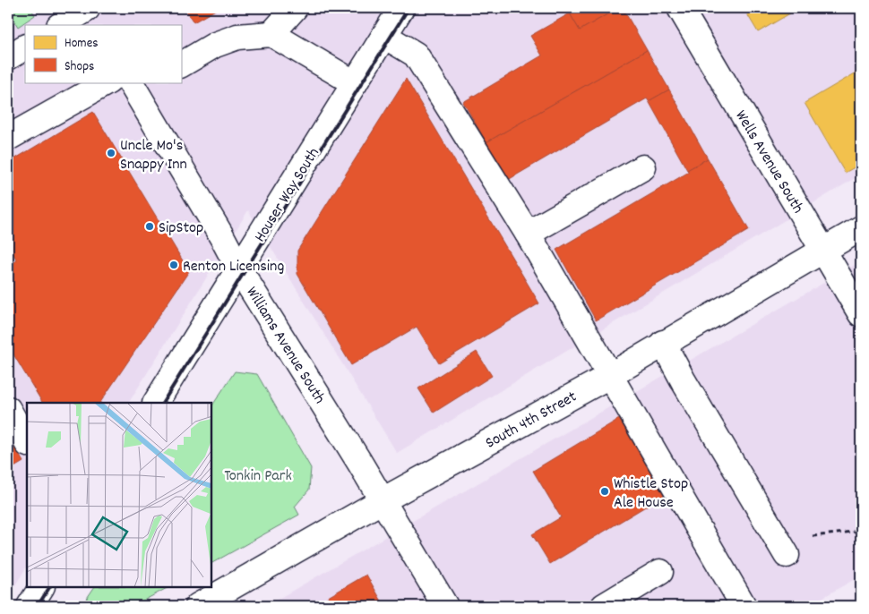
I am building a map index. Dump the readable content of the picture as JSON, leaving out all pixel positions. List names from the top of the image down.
{
  "streets": {
    "street": [
      "Wells Avenue South",
      "Houser Way South",
      "Williams Avenue South",
      "South 4th Street"
    ]
  },
  "crossings": [
    ["Wells Avenue South", "South 4th Street"],
    ["Houser Way South", "Williams Avenue South"],
    ["Williams Avenue South", "South 4th Street"]
  ],
  "parks": ["Tonkin Park"],
  "places": [
    "Uncle Mo's Snappy Inn",
    "SipStop",
    "Renton Licensing",
    "Whistle Stop Ale House"
  ],
  "legend": ["Homes", "Shops"]
}
